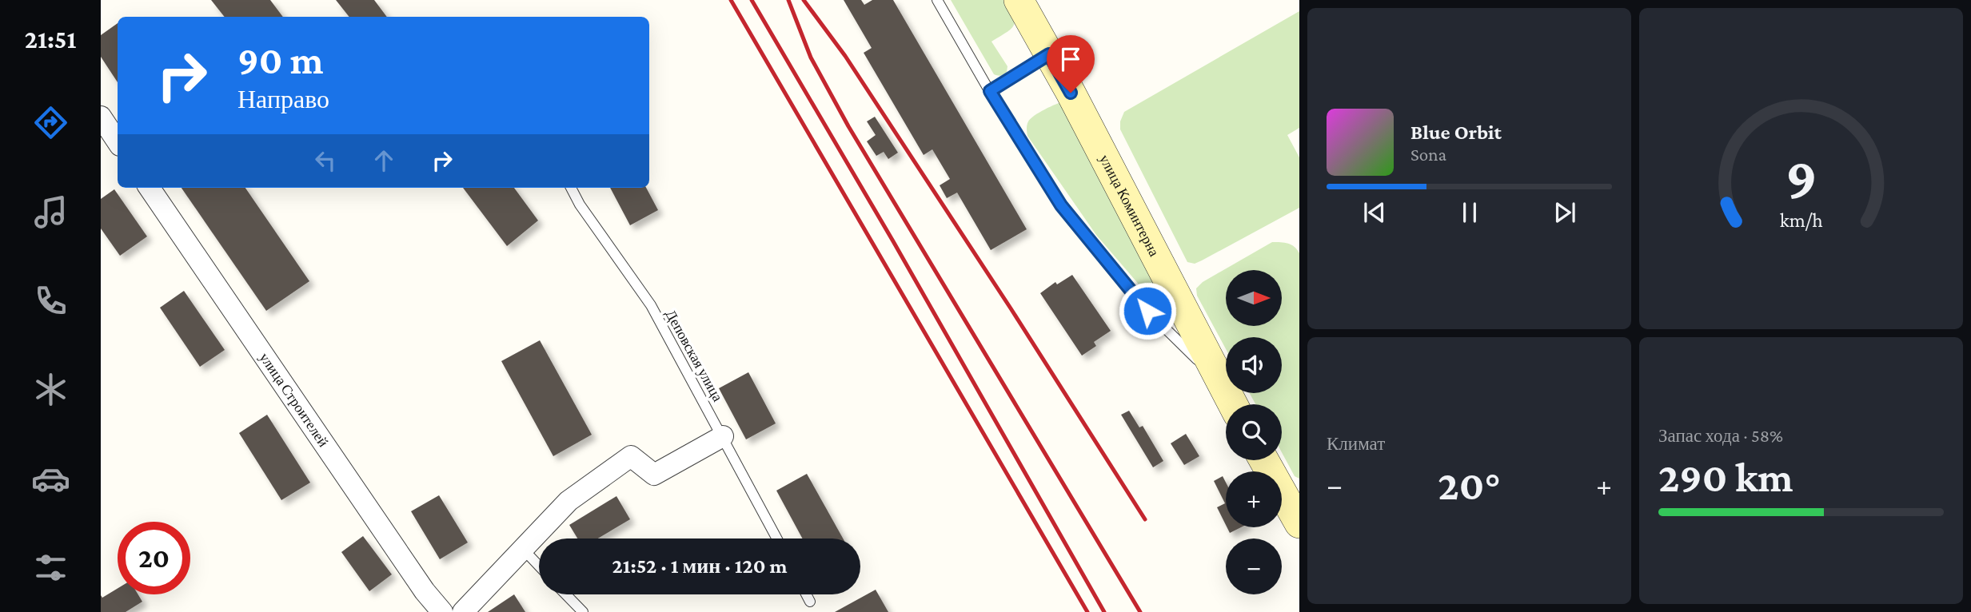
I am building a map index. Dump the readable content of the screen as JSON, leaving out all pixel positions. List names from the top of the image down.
{
  "streets": {
    "street": ["улица Коминтерна", "улица Строителей"],
    "lane": ["Деповская улица"]
  },
  "north": "right",
  "page": {
    "tabs": "21:51",
    "turn": ["90 m", "Направо"],
    "song": ["Blue Orbit", "Sona"],
    "map_buttons": ["+", "−"],
    "tile": [
      "Климат",
      ["Запас хода · 58%", "290 km"]
    ],
    "heat": ["−", "20°", "+"],
    "limit": "20",
    "trip": "21:52 · 1 мин · 120 m",
    "gauge": ["9", "km/h"]
  }
}
